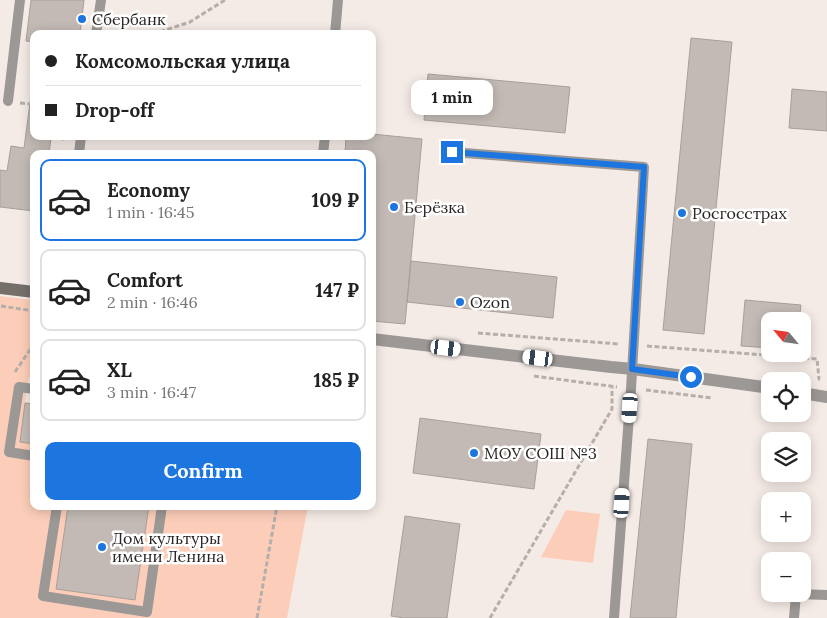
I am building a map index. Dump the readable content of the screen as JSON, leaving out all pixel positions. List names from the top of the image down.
{
  "places": [
    "Сбербанк",
    "Берёзка",
    "Росгосстрах",
    "Ozon",
    "МОУ СОШ №3",
    "Дом культуры имени Ленина"
  ],
  "north": "top left",
  "page": {
    "banner": ["Комсомольская улица", "Drop-off"],
    "bubble": "1 min",
    "list": [
      {
        "name": "Economy",
        "note": "1 min · 16:45",
        "value": "109 ₽"
      },
      {
        "name": "Comfort",
        "note": "2 min · 16:46",
        "value": "147 ₽"
      },
      {
        "name": "XL",
        "note": "3 min · 16:47",
        "value": "185 ₽"
      }
    ],
    "map_buttons": ["+", "−"],
    "buttons": "Confirm"
  }
}
